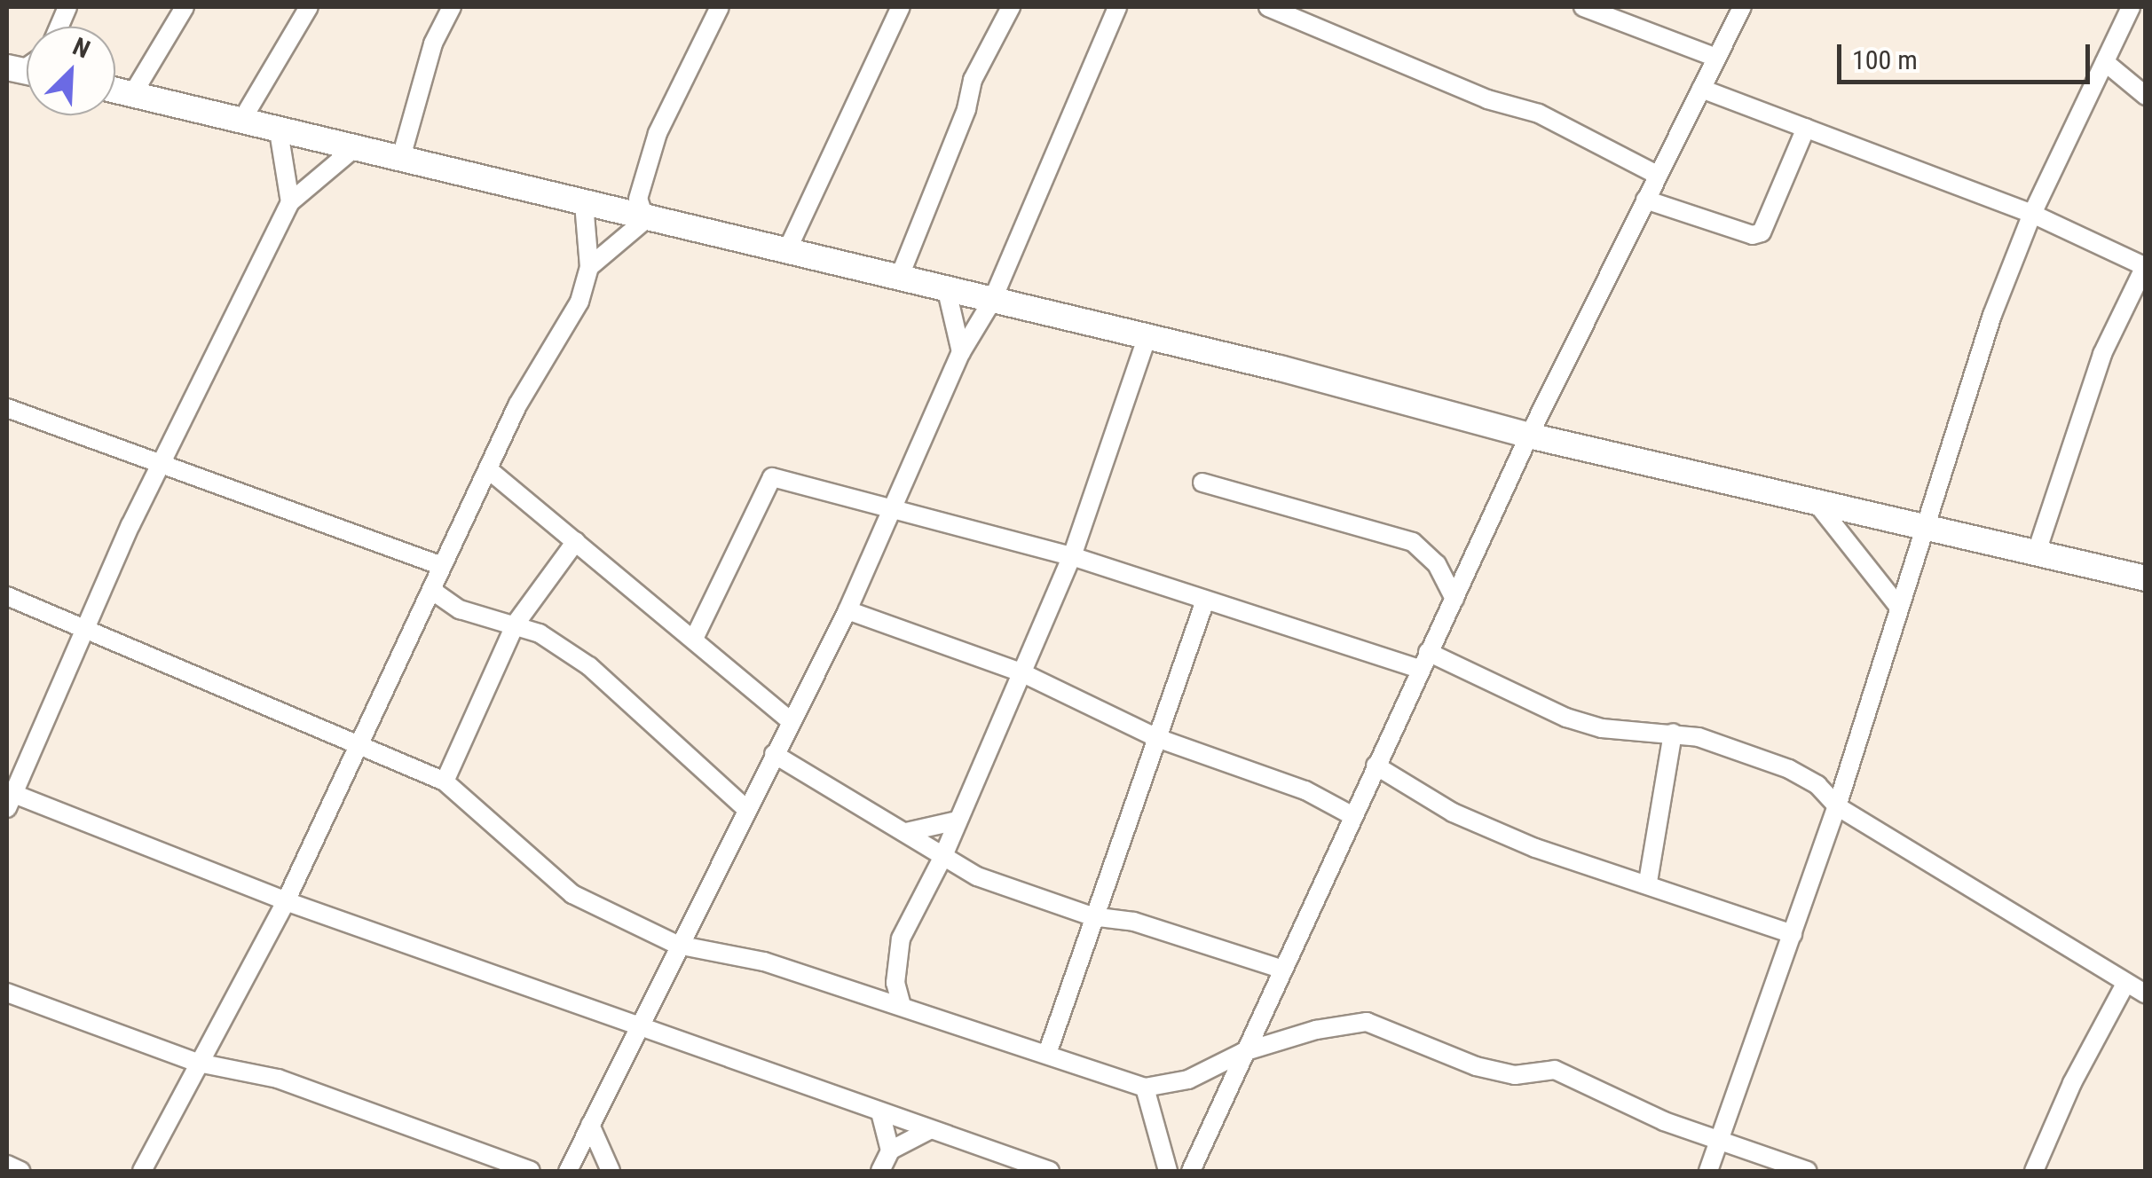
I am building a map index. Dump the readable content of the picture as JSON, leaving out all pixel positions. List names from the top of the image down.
{
  "scale_bar": "100 m",
  "north": "top right"
}
